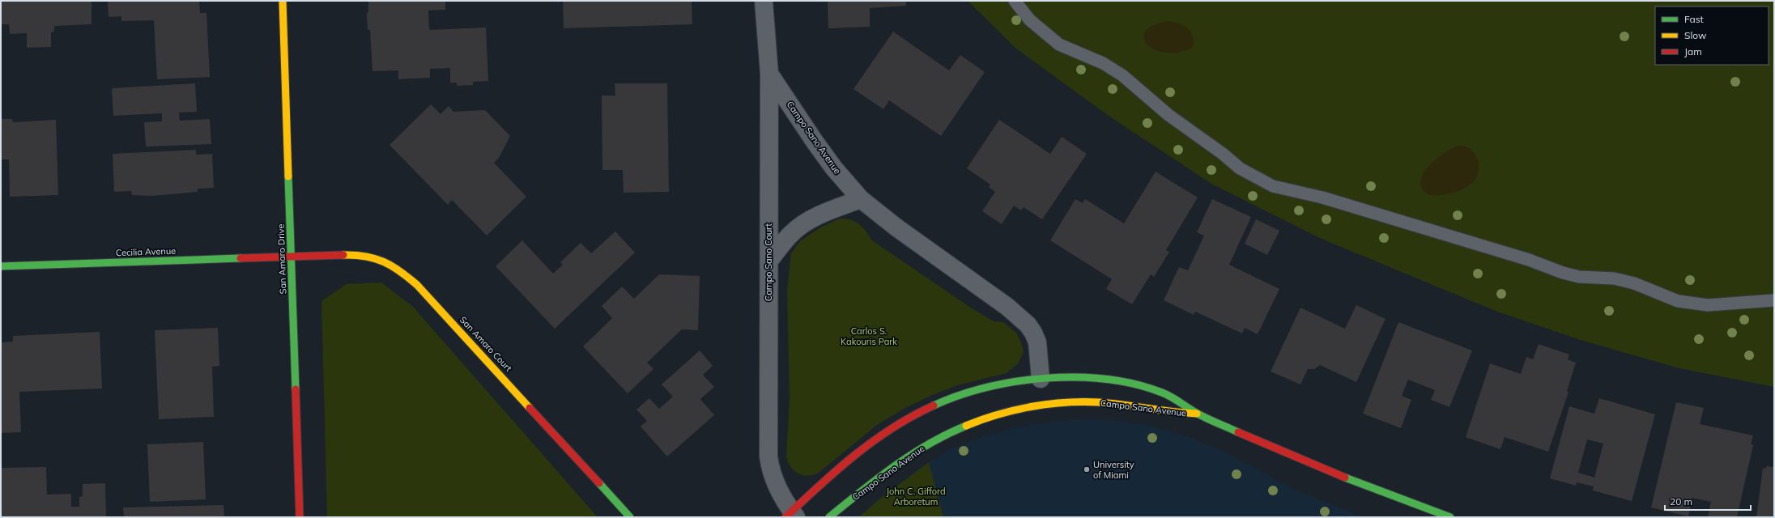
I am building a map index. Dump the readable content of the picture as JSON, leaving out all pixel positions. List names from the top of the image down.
{
  "streets": {
    "street": [
      "Campo Sano Avenue",
      "Cecilia Avenue",
      "San Amaro Drive",
      "Campo Sano Court",
      "San Amaro Court"
    ]
  },
  "crossings": [
    ["Campo Sano Avenue", "Campo Sano Court"],
    ["Cecilia Avenue", "San Amaro Drive"],
    ["Cecilia Avenue", "San Amaro Court"],
    ["San Amaro Drive", "San Amaro Court"]
  ],
  "parks": ["Carlos S. Kakouris Park", "John C. Gifford Arboretum"],
  "places": ["University of Miami"],
  "legend": ["Fast", "Slow", "Jam"],
  "scale_bar": "20 m"
}
